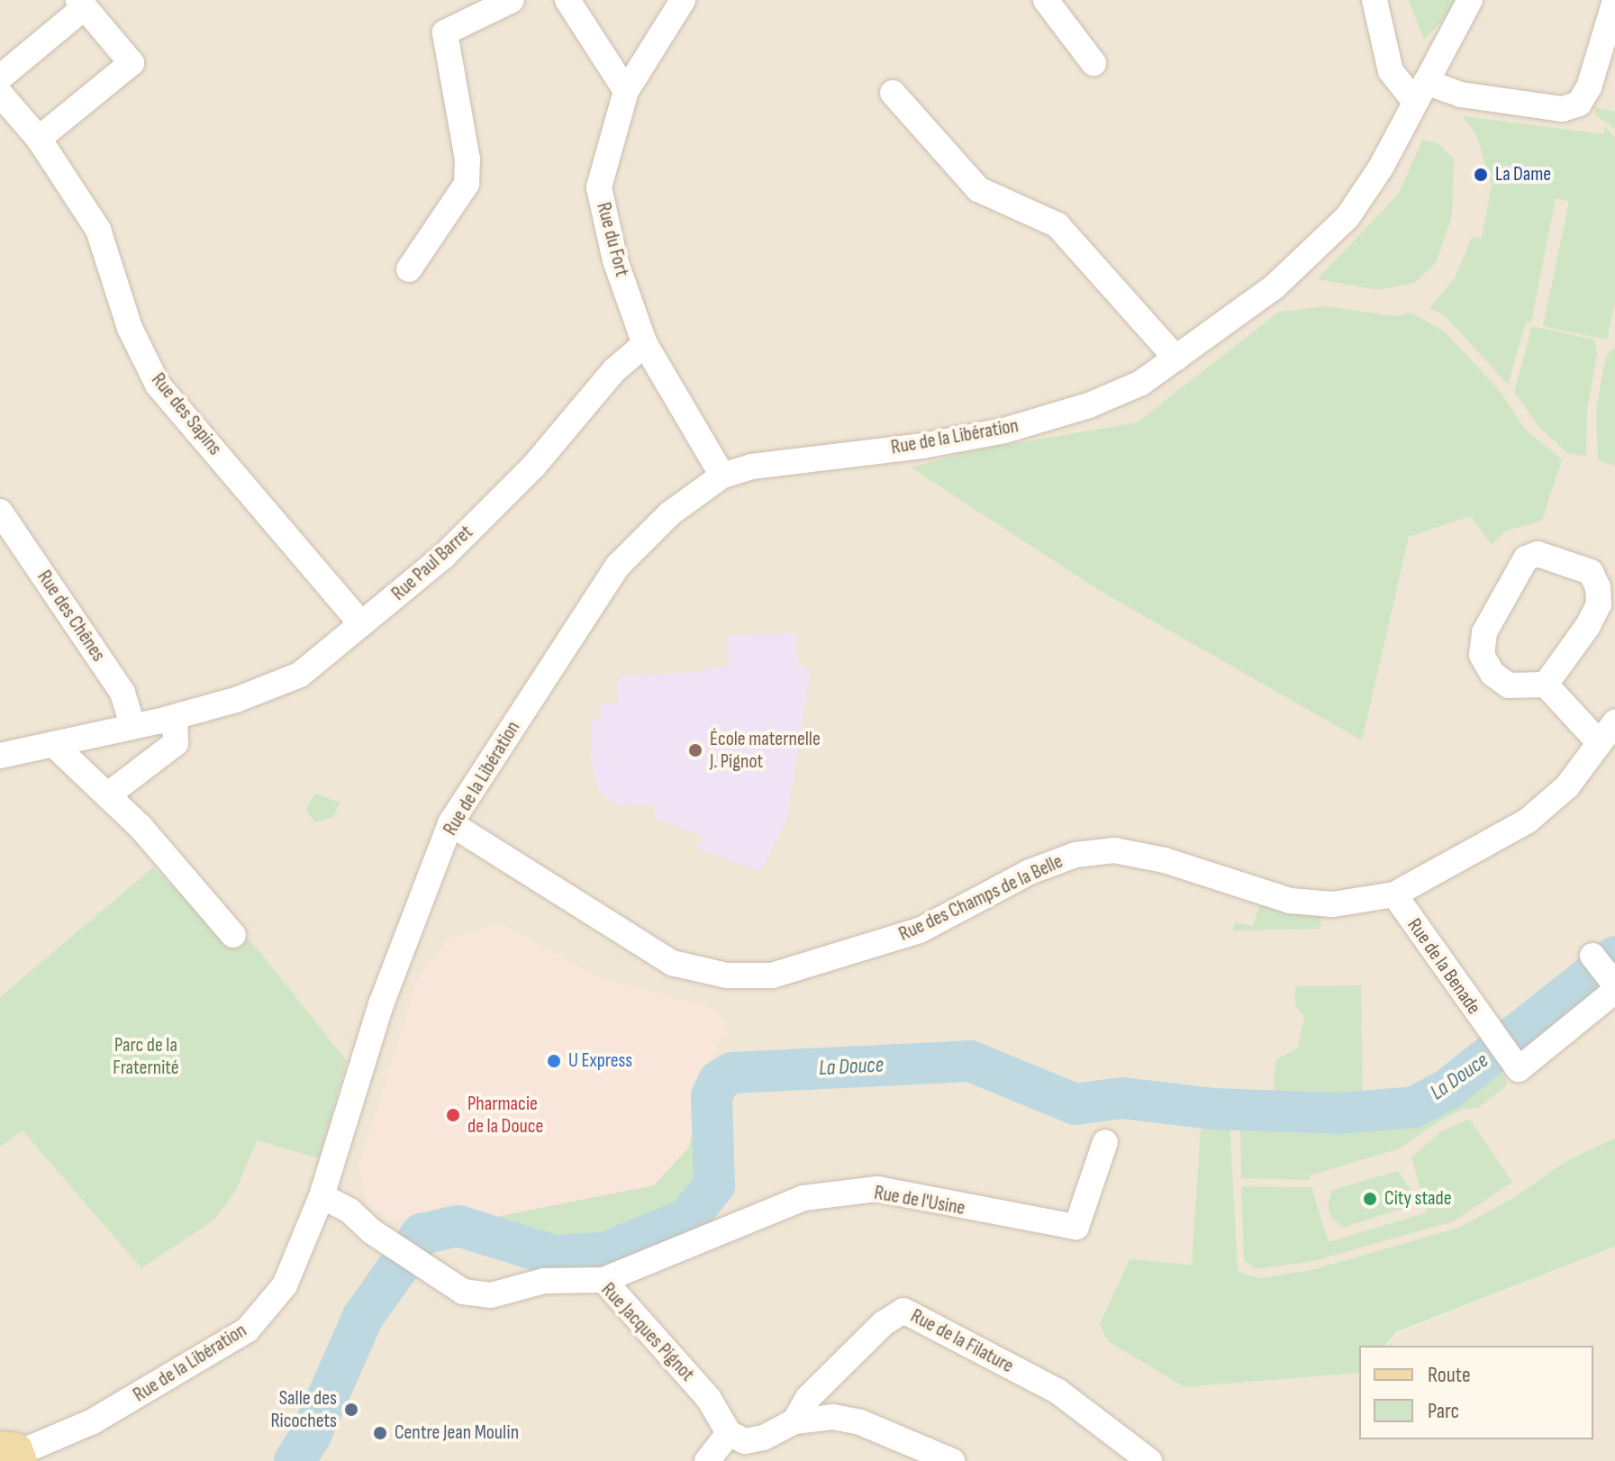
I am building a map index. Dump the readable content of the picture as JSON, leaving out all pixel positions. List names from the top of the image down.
{
  "streets": {
    "street": [
      "Rue du Fort",
      "Rue des Sapins",
      "Rue de la Libération",
      "Rue Paul Barret",
      "Rue des Chênes",
      "Rue des Champs de la Belle",
      "Rue de la Benade",
      "Rue de l'Usine",
      "Rue Jacques Pignot",
      "Rue de la Filature"
    ]
  },
  "crossings": [
    ["Rue du Fort", "Rue de la Libération"],
    ["Rue du Fort", "Rue Paul Barret"],
    ["Rue des Sapins", "Rue Paul Barret"],
    ["Rue de la Libération", "Rue des Champs de la Belle"],
    ["Rue de la Libération", "Rue Jacques Pignot"],
    ["Rue Paul Barret", "Rue des Chênes"],
    ["Rue des Champs de la Belle", "Rue de la Benade"],
    ["Rue de l'Usine", "Rue Jacques Pignot"]
  ],
  "water": ["La Douce"],
  "parks": ["Parc de la Fraternité"],
  "places": [
    "La Dame",
    "École maternelle J. Pignot",
    "U Express",
    "Pharmacie de la Douce",
    "City stade",
    "Salle des Ricochets",
    "Centre Jean Moulin"
  ],
  "legend": ["Route", "Parc"]
}
